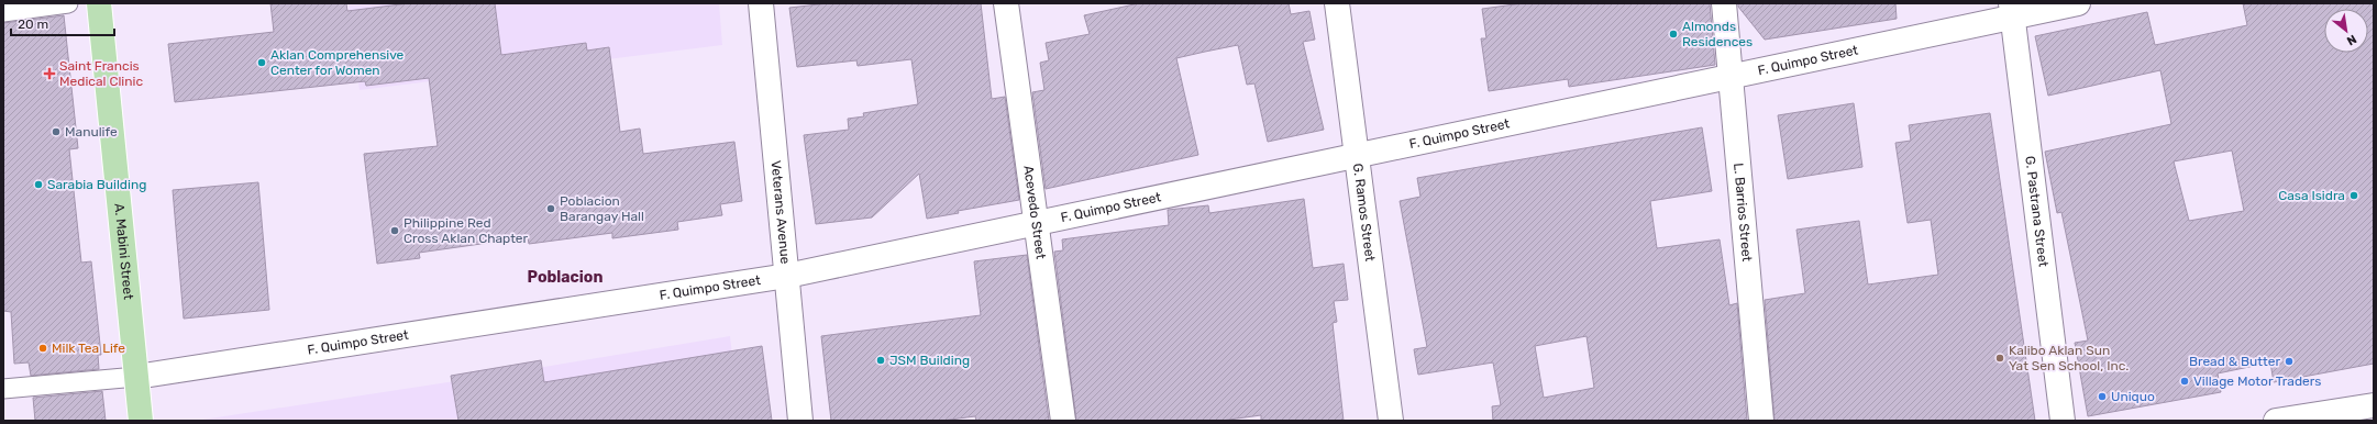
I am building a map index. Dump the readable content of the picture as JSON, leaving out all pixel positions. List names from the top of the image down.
{
  "streets": {
    "main road": ["A. Mabini Street"],
    "street": [
      "F. Quimpo Street",
      "Veterans Avenue",
      "Acevedo Street",
      "G. Ramos Street",
      "L. Barrios Street",
      "G. Pastrana Street"
    ]
  },
  "crossings": [
    ["F. Quimpo Street", "Veterans Avenue"],
    ["F. Quimpo Street", "Acevedo Street"],
    ["F. Quimpo Street", "G. Ramos Street"],
    ["F. Quimpo Street", "L. Barrios Street"],
    ["F. Quimpo Street", "G. Pastrana Street"],
    ["F. Quimpo Street", "A. Mabini Street"]
  ],
  "districts": ["Poblacion"],
  "places": {
    "other": [
      "Almonds Residences",
      "Aklan Comprehensive Center for Women",
      "Manulife",
      "Sarabia Building",
      "Casa Isidra",
      "Poblacion Barangay Hall",
      "Philippine Red Cross Aklan Chapter",
      "Milk Tea Life",
      "Kalibo Aklan Sun Yat Sen School, Inc.",
      "JSM Building",
      "Bread & Butter",
      "Village Motor Traders",
      "Uniquo"
    ],
    "health": ["Saint Francis Medical Clinic"]
  },
  "scale_bar": "20 m",
  "north": "bottom right"
}
